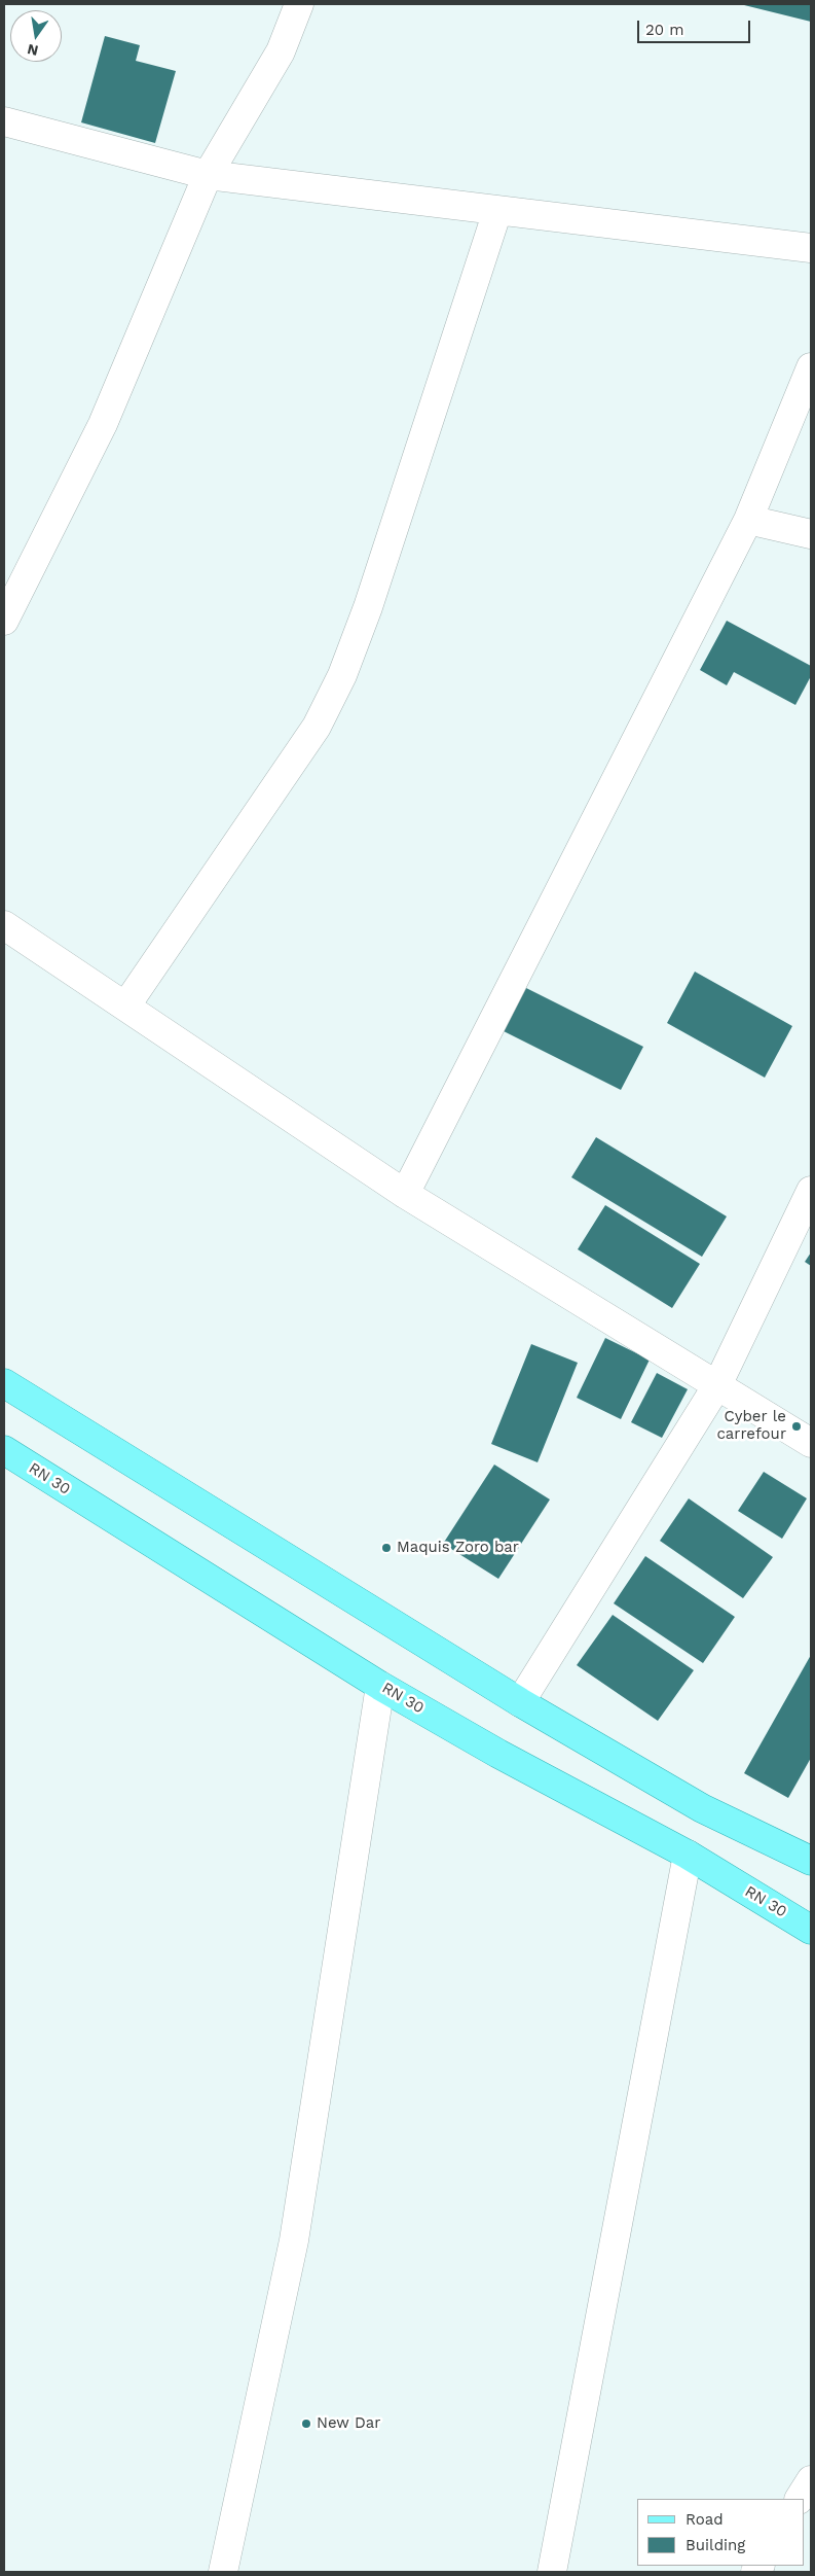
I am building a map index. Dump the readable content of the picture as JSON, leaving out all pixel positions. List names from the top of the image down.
{
  "streets": {
    "main road": ["RN 30"]
  },
  "places": ["Cyber le carrefour", "Maquis Zoro bar", "New Dar"],
  "legend": ["Road", "Building"],
  "scale_bar": "20 m",
  "north": "bottom"
}
